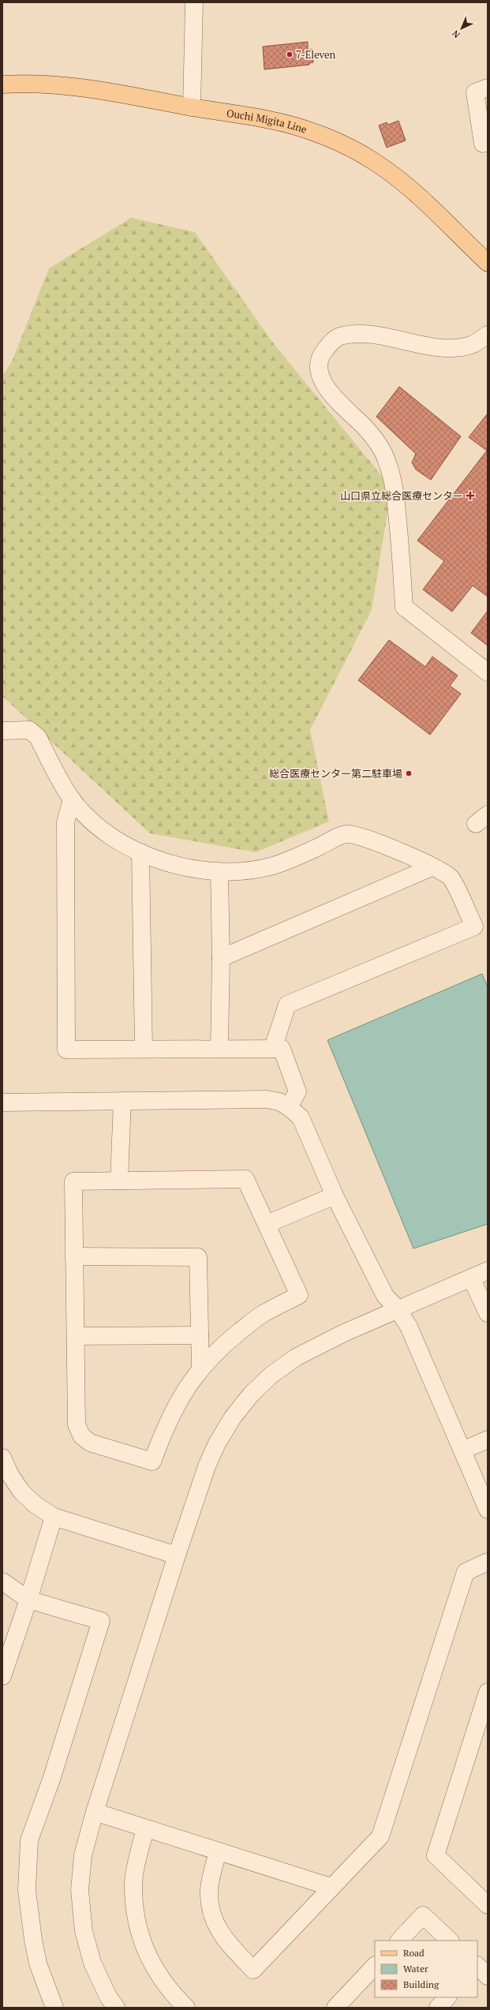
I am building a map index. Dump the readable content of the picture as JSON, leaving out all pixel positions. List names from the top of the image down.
{
  "streets": {
    "main road": ["Ouchi Migita Line"]
  },
  "places": {
    "other": ["7-Eleven", "総合医療センター第二駐車場"],
    "health": ["山口県立総合医療センター"]
  },
  "legend": ["Road", "Water", "Building"],
  "north": "bottom left"
}
